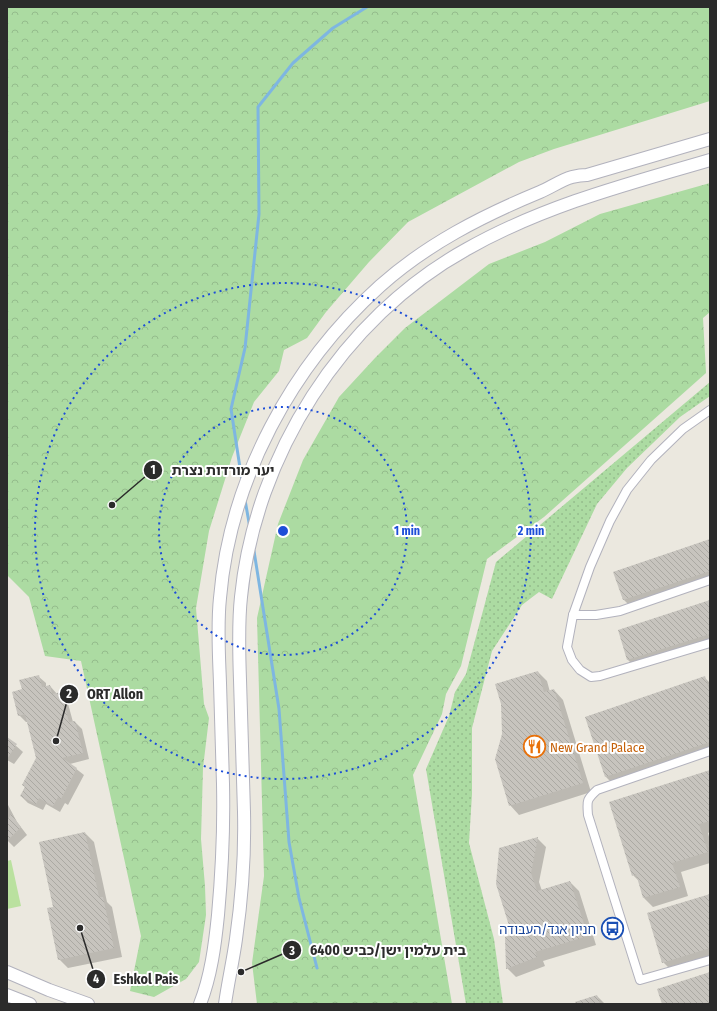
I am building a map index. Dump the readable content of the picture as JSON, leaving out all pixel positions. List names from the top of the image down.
{
  "places": {
    "other": [
      "יער מורדות נצרת",
      "ORT Allon",
      "Eshkol Pais",
      "בית עלמין ישן/כביש 6400"
    ],
    "restaurant": ["New Grand Palace"],
    "bus stop": ["חניון אגד/העבודה"]
  },
  "rings": ["1 min", "2 min"]
}
